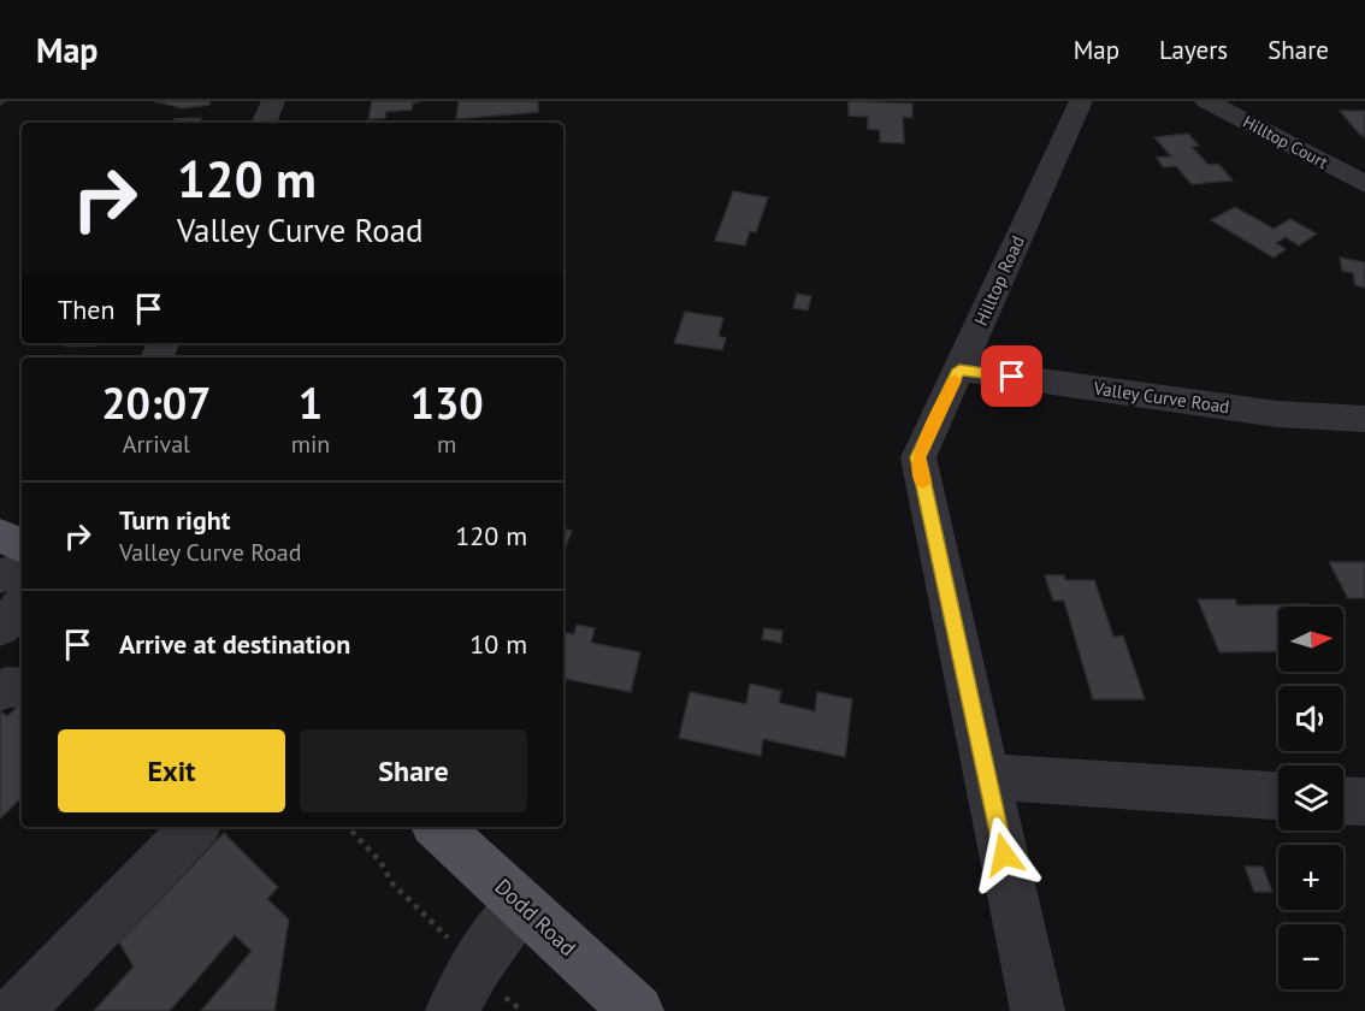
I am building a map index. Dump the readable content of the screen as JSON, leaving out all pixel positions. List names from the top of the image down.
{
  "streets": {
    "main road": ["Dodd Road"],
    "street": ["Hilltop Court", "Hilltop Road", "Valley Curve Road"]
  },
  "crossings": [
    ["Hilltop Road", "Valley Curve Road"]
  ],
  "north": "right",
  "page": {
    "header": "Map",
    "nav": ["Map", "Layers", "Share"],
    "turn": ["120 m", "Valley Curve Road"],
    "then": "Then",
    "eta": [
      "20:07",
      "Arrival",
      "1",
      "min",
      "130",
      "m"
    ],
    "list": [
      {
        "name": "Turn right",
        "note": "Valley Curve Road",
        "value": "120 m"
      },
      {
        "name": "Arrive at destination",
        "value": "10 m"
      }
    ],
    "map_buttons": ["+", "−"],
    "buttons": ["Exit", "Share"]
  }
}
